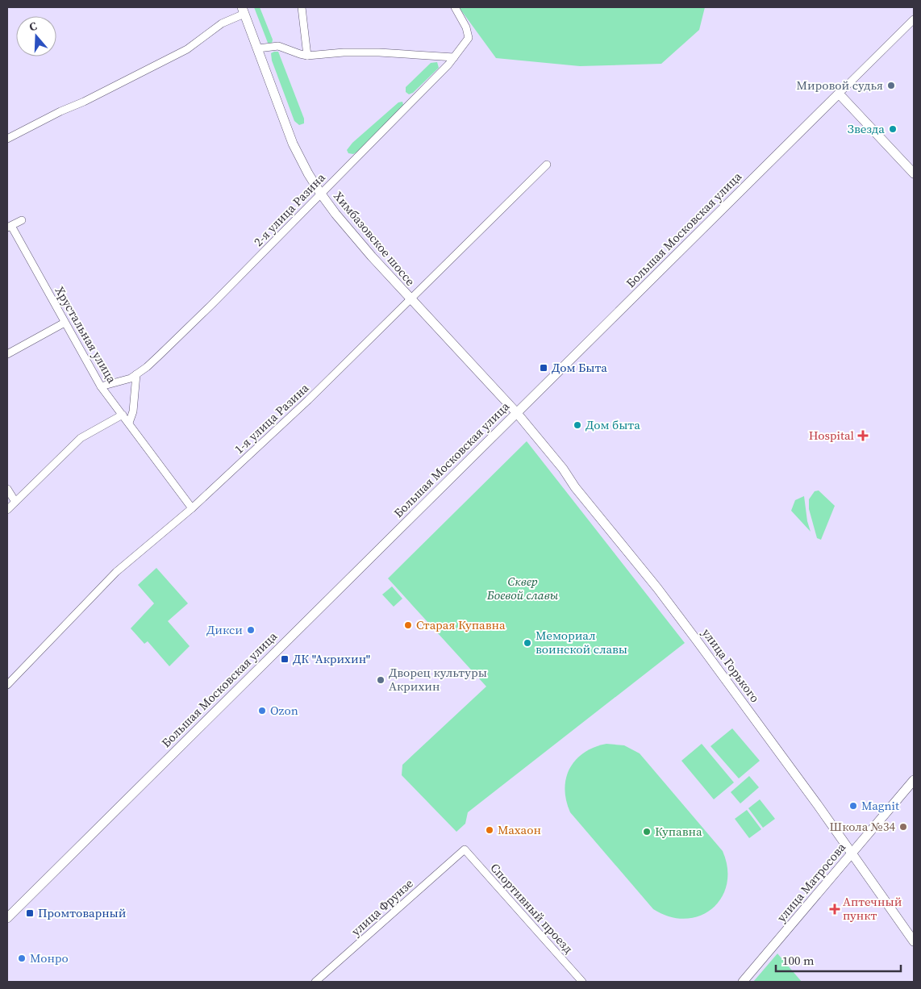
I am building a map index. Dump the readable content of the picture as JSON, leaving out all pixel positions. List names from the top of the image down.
{
  "streets": {
    "street": [
      "2-я улица Разина",
      "Большая Московская улица",
      "Химбазовское шоссе",
      "Хрустальная улица",
      "1-я улица Разина",
      "улица Горького",
      "улица Матросова",
      "улица Фрунзе",
      "Спортивный проезд"
    ]
  },
  "crossings": [
    ["2-я улица Разина", "Химбазовское шоссе"],
    ["2-я улица Разина", "Хрустальная улица"],
    ["Большая Московская улица", "Химбазовское шоссе"],
    ["Большая Московская улица", "улица Горького"],
    ["Химбазовское шоссе", "1-я улица Разина"],
    ["Химбазовское шоссе", "улица Горького"],
    ["Хрустальная улица", "1-я улица Разина"],
    ["улица Горького", "улица Матросова"],
    ["улица Фрунзе", "Спортивный проезд"]
  ],
  "parks": ["Сквер Боевой славы"],
  "places": {
    "other": [
      "Мировой судья",
      "Звезда",
      "Дом быта",
      "Старая Купавна",
      "Дикси",
      "Мемориал воинской славы",
      "Дворец культуры Акрихин",
      "Ozon",
      "Magnit",
      "Школа №34",
      "Махаон",
      "Купавна",
      "Монро"
    ],
    "transit": ["Дом Быта", "ДК \"Акрихин\"", "Промтоварный"],
    "health": ["Hospital", "Аптечный пункт"]
  },
  "scale_bar": "100 m",
  "north": "top"
}
